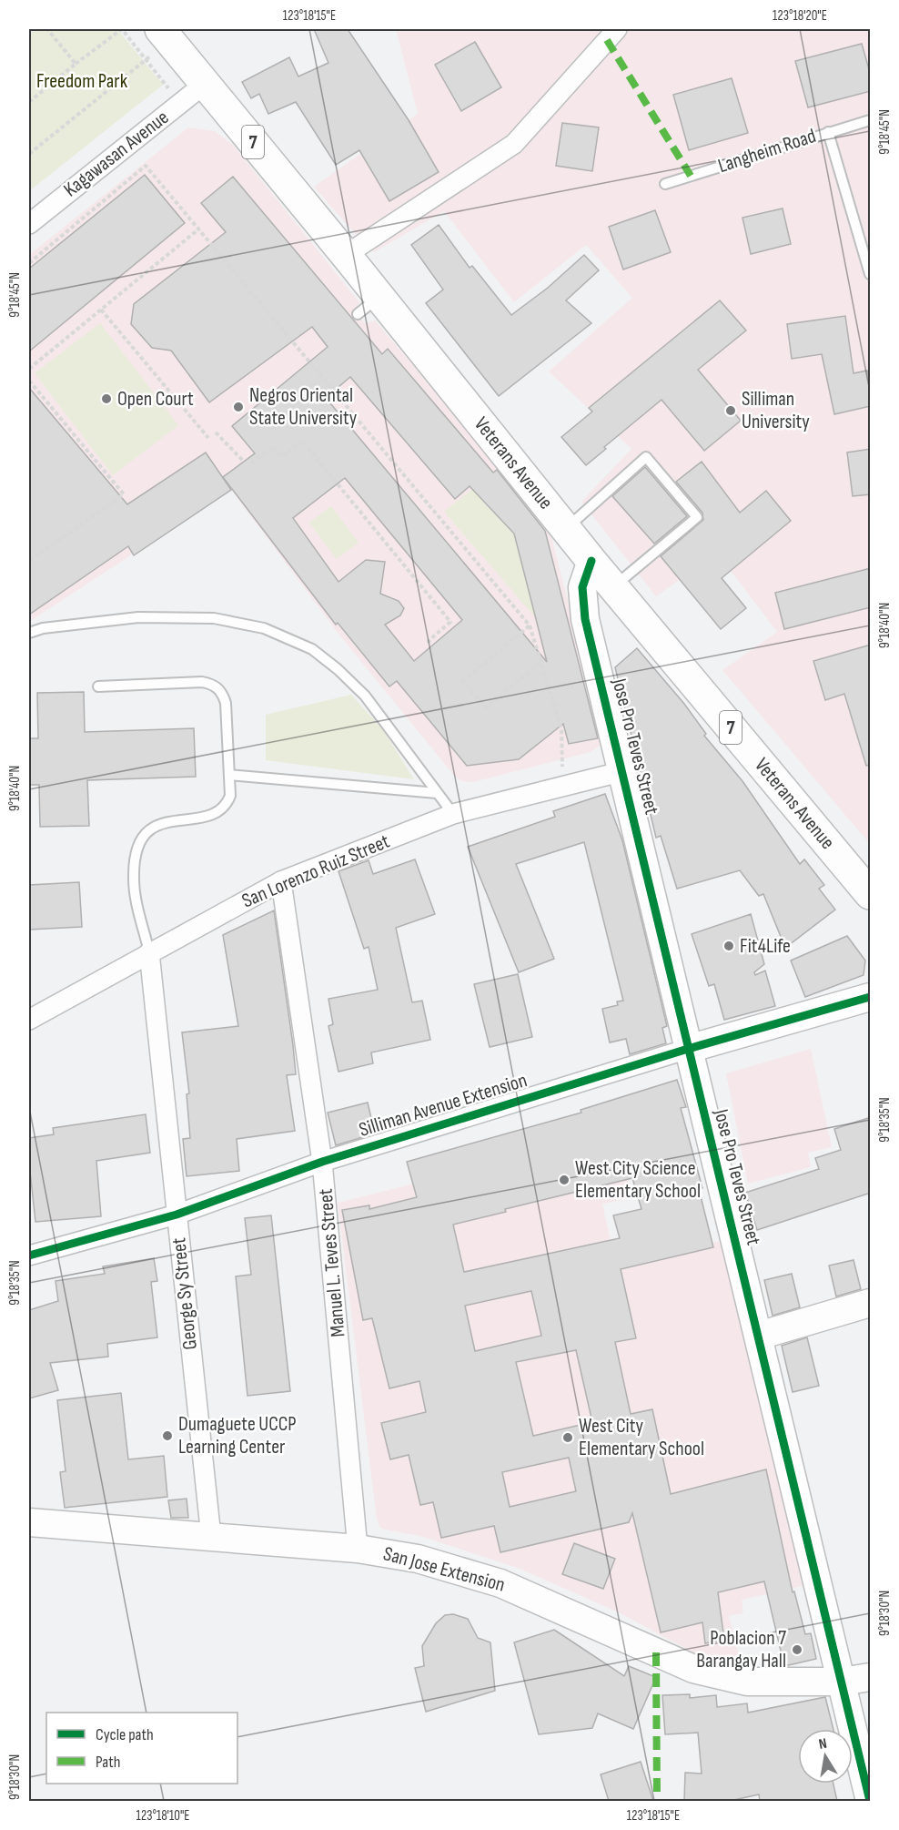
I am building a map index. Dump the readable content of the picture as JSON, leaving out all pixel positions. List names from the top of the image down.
{
  "streets": {
    "main road": ["7", "Veterans Avenue"],
    "street": [
      "Kagawasan Avenue",
      "Jose Pro Teves Street",
      "San Lorenzo Ruiz Street",
      "Silliman Avenue Extension",
      "Manuel L. Teves Street",
      "George Sy Street",
      "San Jose Extension"
    ],
    "lane": ["Langheim Road"]
  },
  "crossings": [
    ["Kagawasan Avenue", "Veterans Avenue"],
    ["Veterans Avenue", "Jose Pro Teves Street"],
    ["Jose Pro Teves Street", "San Lorenzo Ruiz Street"],
    ["Jose Pro Teves Street", "Silliman Avenue Extension"],
    ["Jose Pro Teves Street", "San Jose Extension"],
    ["San Lorenzo Ruiz Street", "Manuel L. Teves Street"],
    ["San Lorenzo Ruiz Street", "George Sy Street"],
    ["Silliman Avenue Extension", "Manuel L. Teves Street"],
    ["Silliman Avenue Extension", "George Sy Street"],
    ["Manuel L. Teves Street", "San Jose Extension"],
    ["George Sy Street", "San Jose Extension"]
  ],
  "parks": ["Freedom Park"],
  "places": [
    "Open Court",
    "Negros Oriental State University",
    "Silliman University",
    "Fit4Life",
    "West City Science Elementary School",
    "Dumaguete UCCP Learning Center",
    "West City Elementary School",
    "Poblacion 7 Barangay Hall"
  ],
  "legend": ["Cycle path", "Path"],
  "north": "top",
  "coordinates": [
    "123°18'15\"E",
    "123°18'20\"E",
    "9°18'45\"N",
    "9°18'40\"N",
    "9°18'35\"N",
    "9°18'30\"N",
    "123°18'10\"E"
  ]
}
